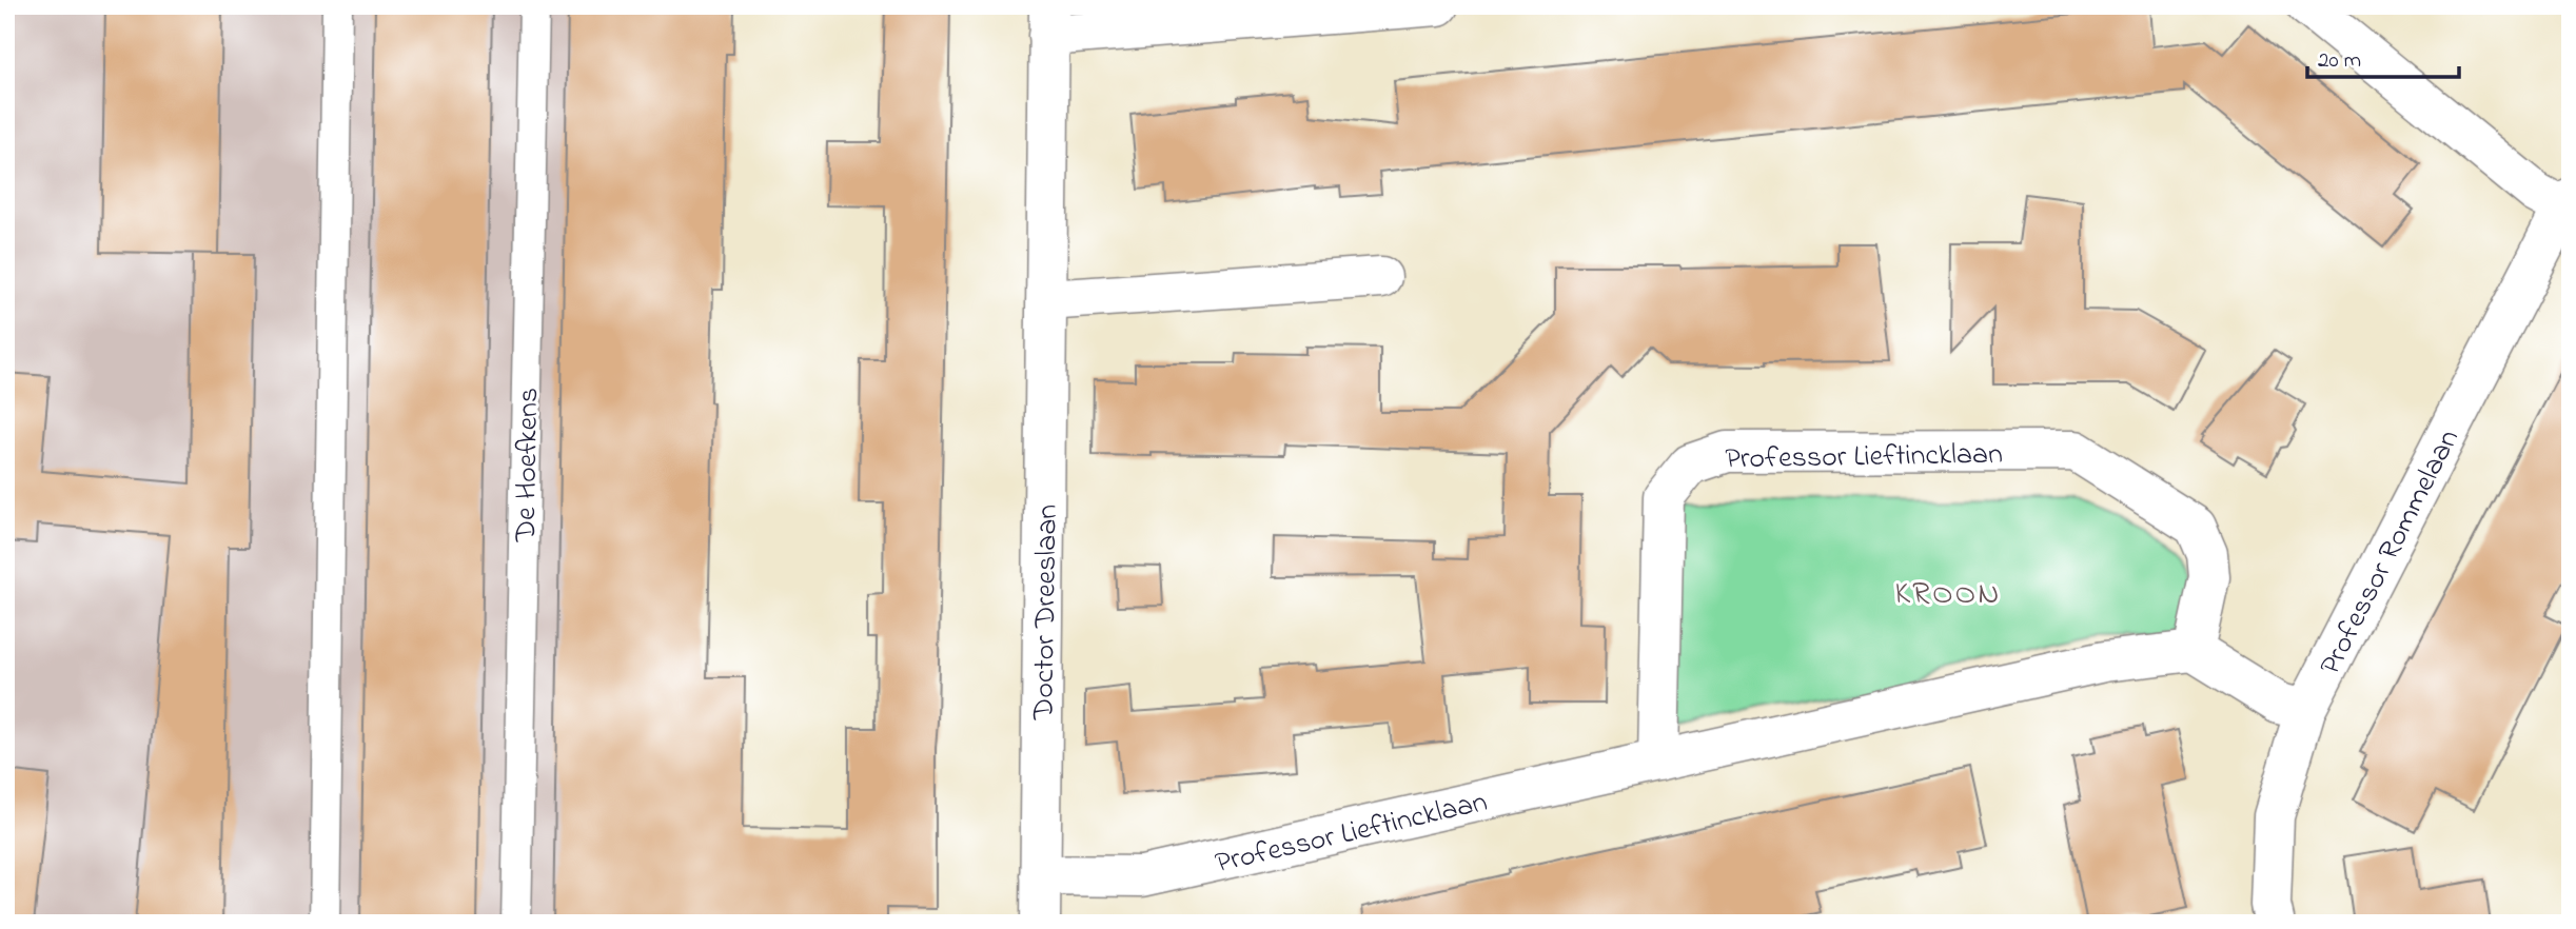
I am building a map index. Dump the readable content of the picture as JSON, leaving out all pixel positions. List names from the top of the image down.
{
  "streets": {
    "street": ["Professor Lieftincklaan", "Professor Rommelaan", "Doctor Dreeslaan"],
    "lane": ["De Hoefkens"]
  },
  "crossings": [
    ["Professor Lieftincklaan", "Doctor Dreeslaan"]
  ],
  "districts": ["KROON"],
  "scale_bar": "20 m"
}
